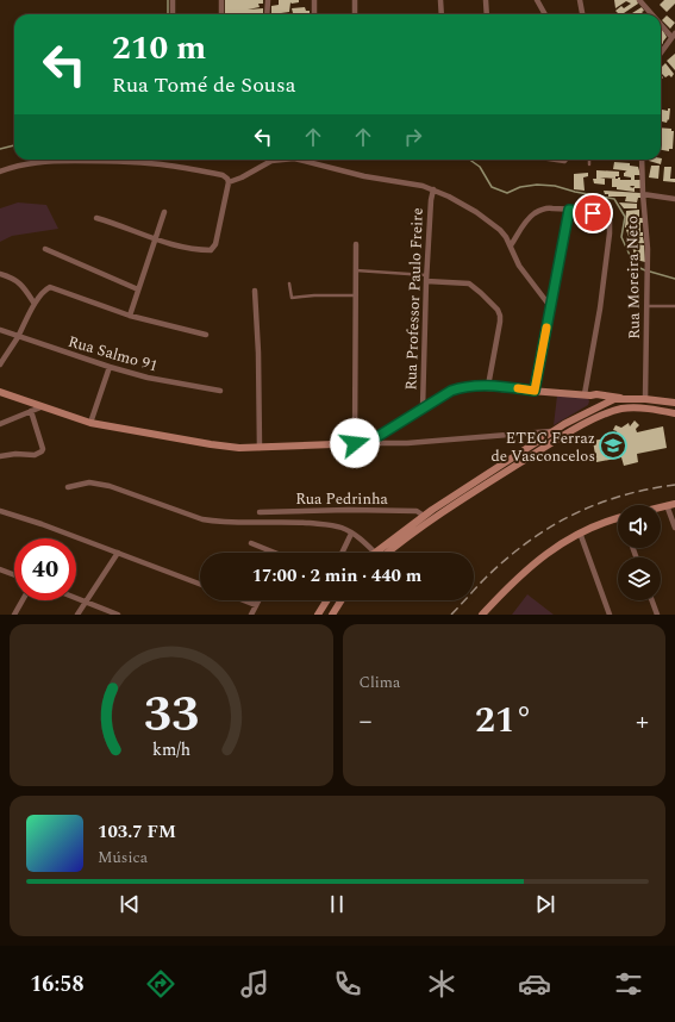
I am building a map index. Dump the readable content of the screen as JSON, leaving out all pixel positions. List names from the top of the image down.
{
  "streets": {
    "street": [
      "Rua Moreira Neto",
      "Rua Professor Paulo Freire",
      "Rua Salmo 91",
      "Rua Pedrinha"
    ]
  },
  "places": {
    "school or university": ["ETEC Ferraz de Vasconcelos"]
  },
  "page": {
    "turn": ["210 m", "Rua Tomé de Sousa"],
    "limit": "40",
    "trip": "17:00 · 2 min · 440 m",
    "tile": "Clima",
    "heat": ["−", "21°", "+"],
    "song": ["103.7 FM", "Música"],
    "tabs": "16:58",
    "gauge": ["33", "km/h"]
  }
}
